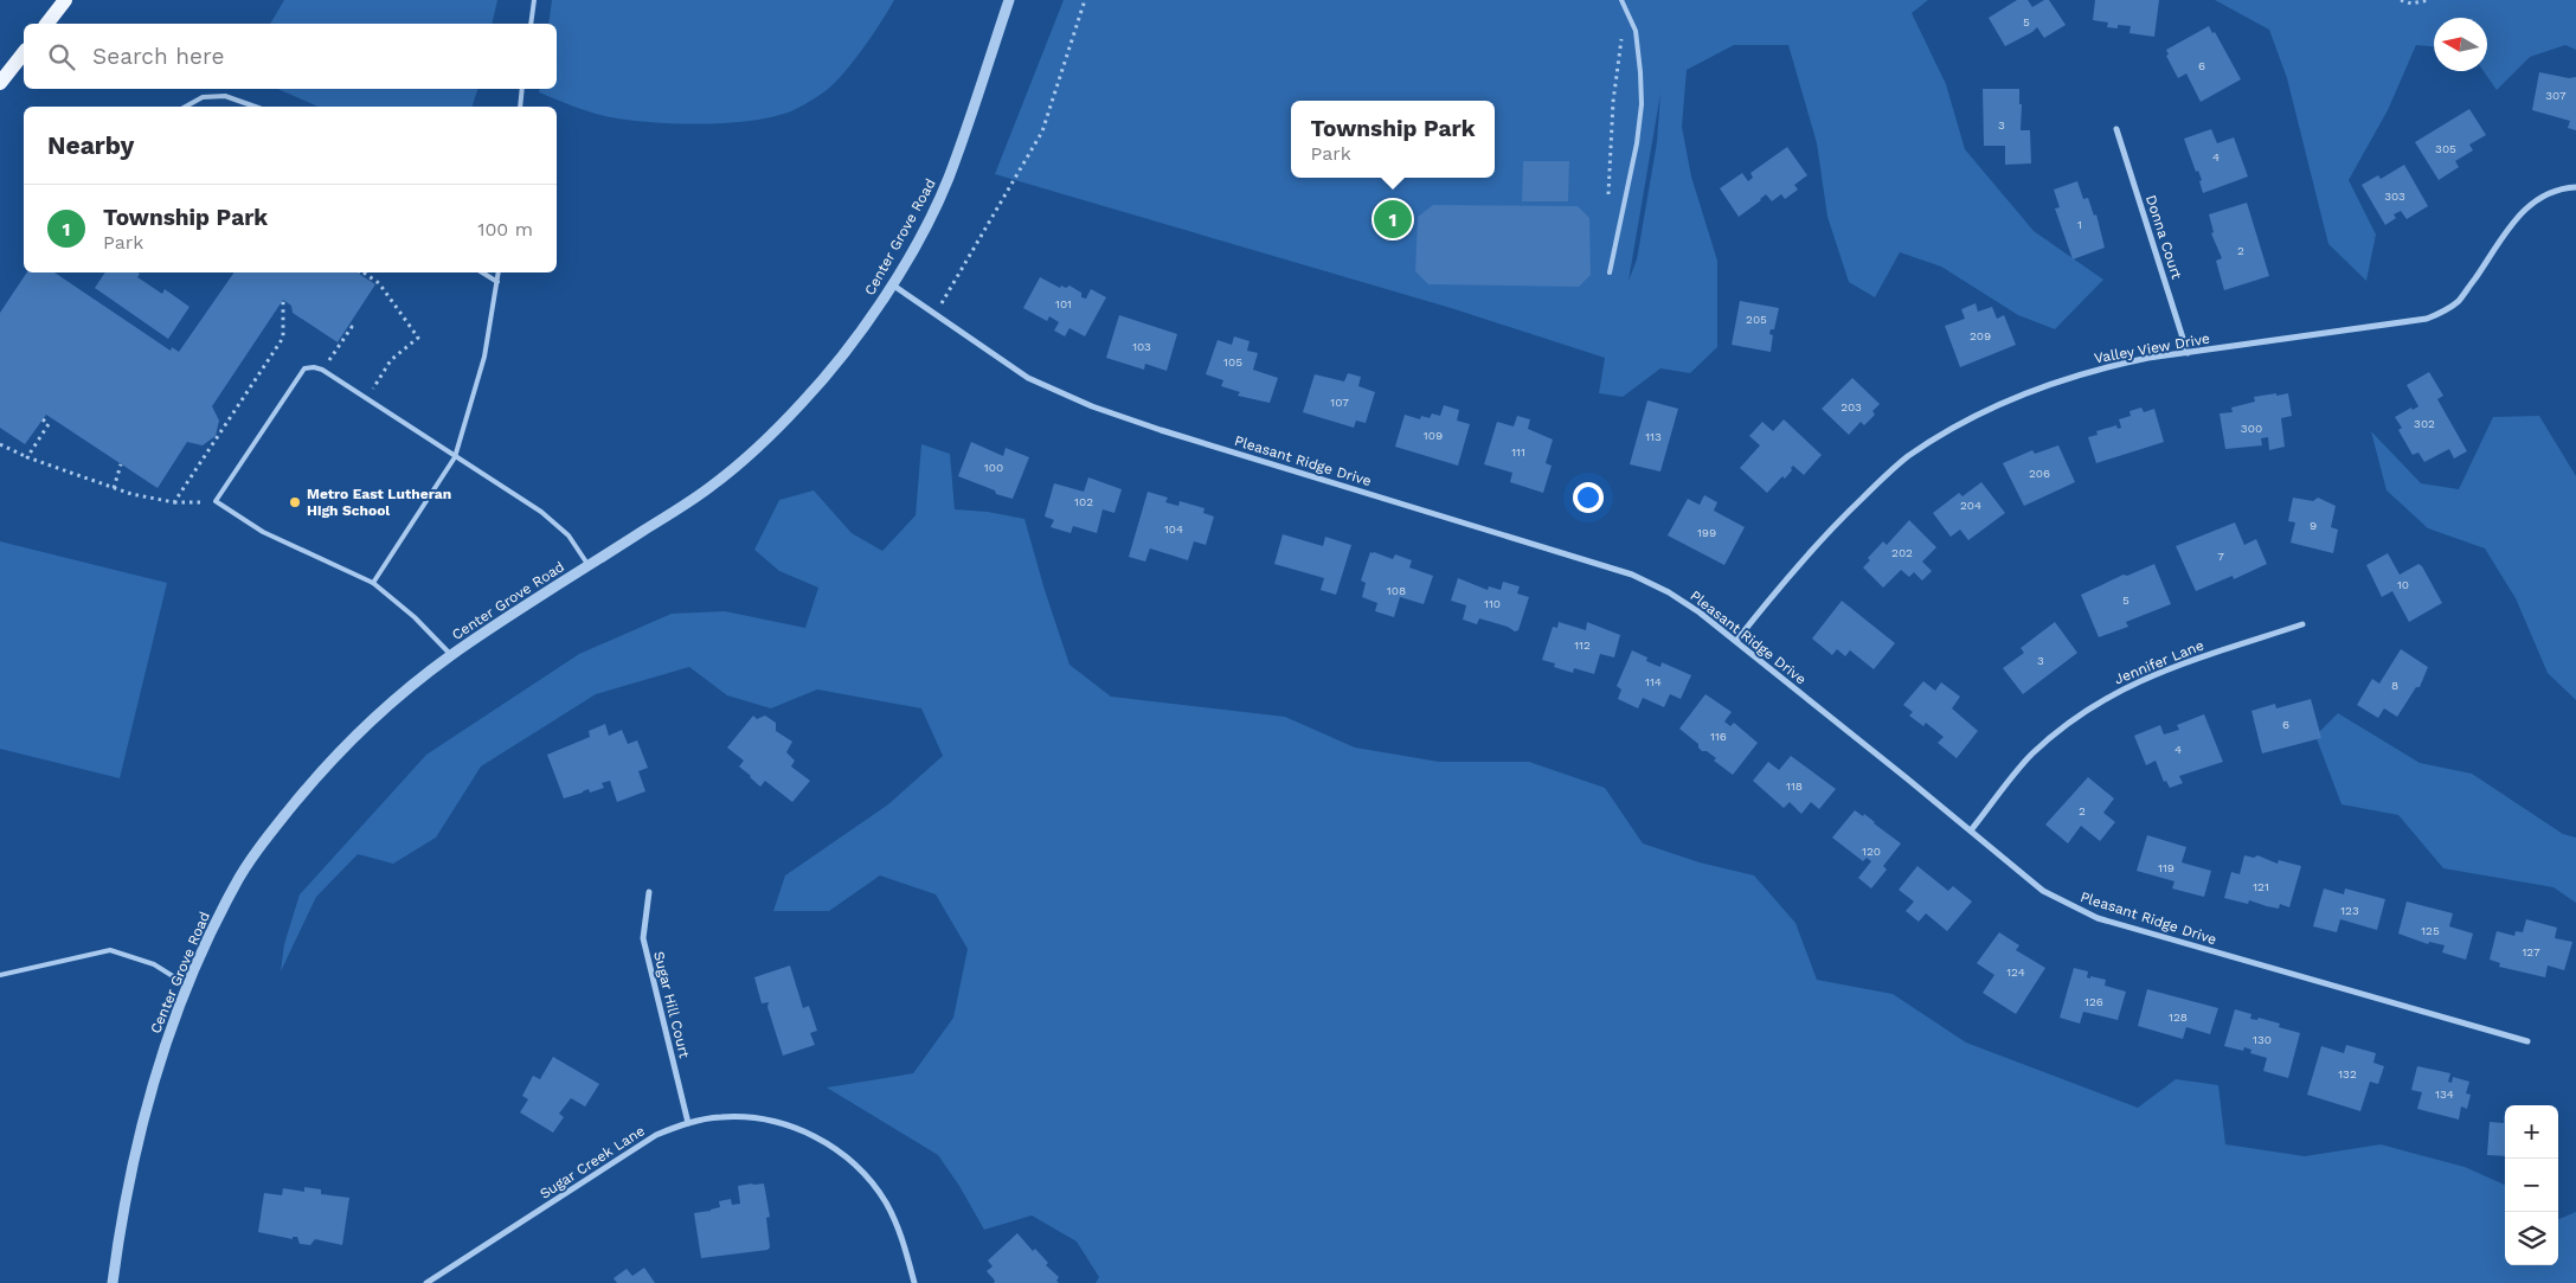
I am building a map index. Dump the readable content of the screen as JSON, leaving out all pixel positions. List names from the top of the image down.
{
  "streets": {
    "street": [
      "Center Grove Road",
      "Donna Court",
      "Valley View Drive",
      "Pleasant Ridge Drive",
      "Jennifer Lane",
      "Sugar Hill Court",
      "Sugar Creek Lane"
    ]
  },
  "crossings": [
    ["Center Grove Road", "Pleasant Ridge Drive"],
    ["Donna Court", "Valley View Drive"],
    ["Valley View Drive", "Pleasant Ridge Drive"],
    ["Pleasant Ridge Drive", "Jennifer Lane"],
    ["Sugar Hill Court", "Sugar Creek Lane"]
  ],
  "places": ["Metro East Lutheran High School"],
  "house_numbers": [
    "5",
    "6",
    "307",
    "3",
    "305",
    "4",
    "303",
    "1",
    "2",
    "101",
    "205",
    "209",
    "103",
    "105",
    "107",
    "203",
    "302",
    "300",
    "109",
    "113",
    "111",
    "100",
    "206",
    "102",
    "204",
    "9",
    "104",
    "199",
    "202",
    "7",
    "10",
    "108",
    "5",
    "110",
    "112",
    "3",
    "114",
    "8",
    "6",
    "116",
    "4",
    "118",
    "2",
    "120",
    "119",
    "121",
    "123",
    "125",
    "127",
    "124",
    "126",
    "128",
    "130",
    "132",
    "134"
  ],
  "north": "left",
  "page": {
    "search": "Search here",
    "popup": ["Township Park", "Park"],
    "heading": "Nearby",
    "list": [
      {
        "mark": "1",
        "name": "Township Park",
        "note": "Park",
        "value": "100 m"
      }
    ],
    "pins": "1",
    "map_buttons": ["+", "−"]
  }
}
